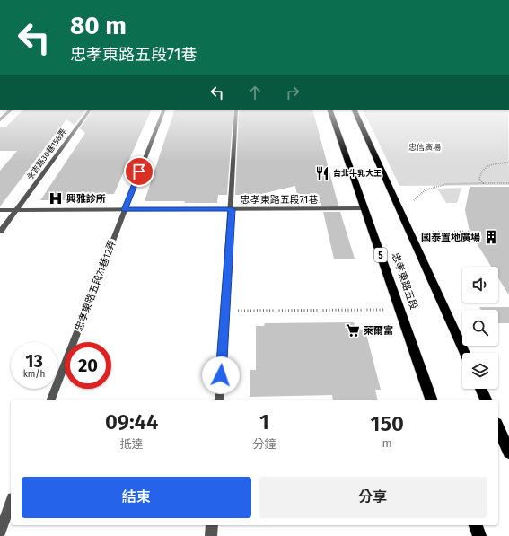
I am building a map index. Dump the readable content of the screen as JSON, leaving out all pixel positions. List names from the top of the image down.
{
  "streets": {
    "main road": ["5", "忠孝東路五段"],
    "street": ["永吉路30巷158弄", "忠孝東路五段71巷", "忠孝東路五段71巷12弄"]
  },
  "crossings": [
    ["永吉路30巷158弄", "忠孝東路五段71巷"],
    ["忠孝東路五段71巷", "忠孝東路五段"],
    ["忠孝東路五段71巷", "忠孝東路五段71巷12弄"]
  ],
  "parks": ["忠信廣場"],
  "places": {
    "restaurant": ["台北牛乳大王"],
    "hospital": ["興雅診所"],
    "building": ["國泰置地廣場"],
    "supermarket": ["萊爾富"]
  },
  "page": {
    "turn": ["80 m", "忠孝東路五段71巷"],
    "speed": "13 km/h",
    "limit": "20",
    "eta": [
      "09:44",
      "抵達",
      "1",
      "分鐘",
      "150",
      "m"
    ],
    "buttons": ["結束", "分享"]
  }
}
